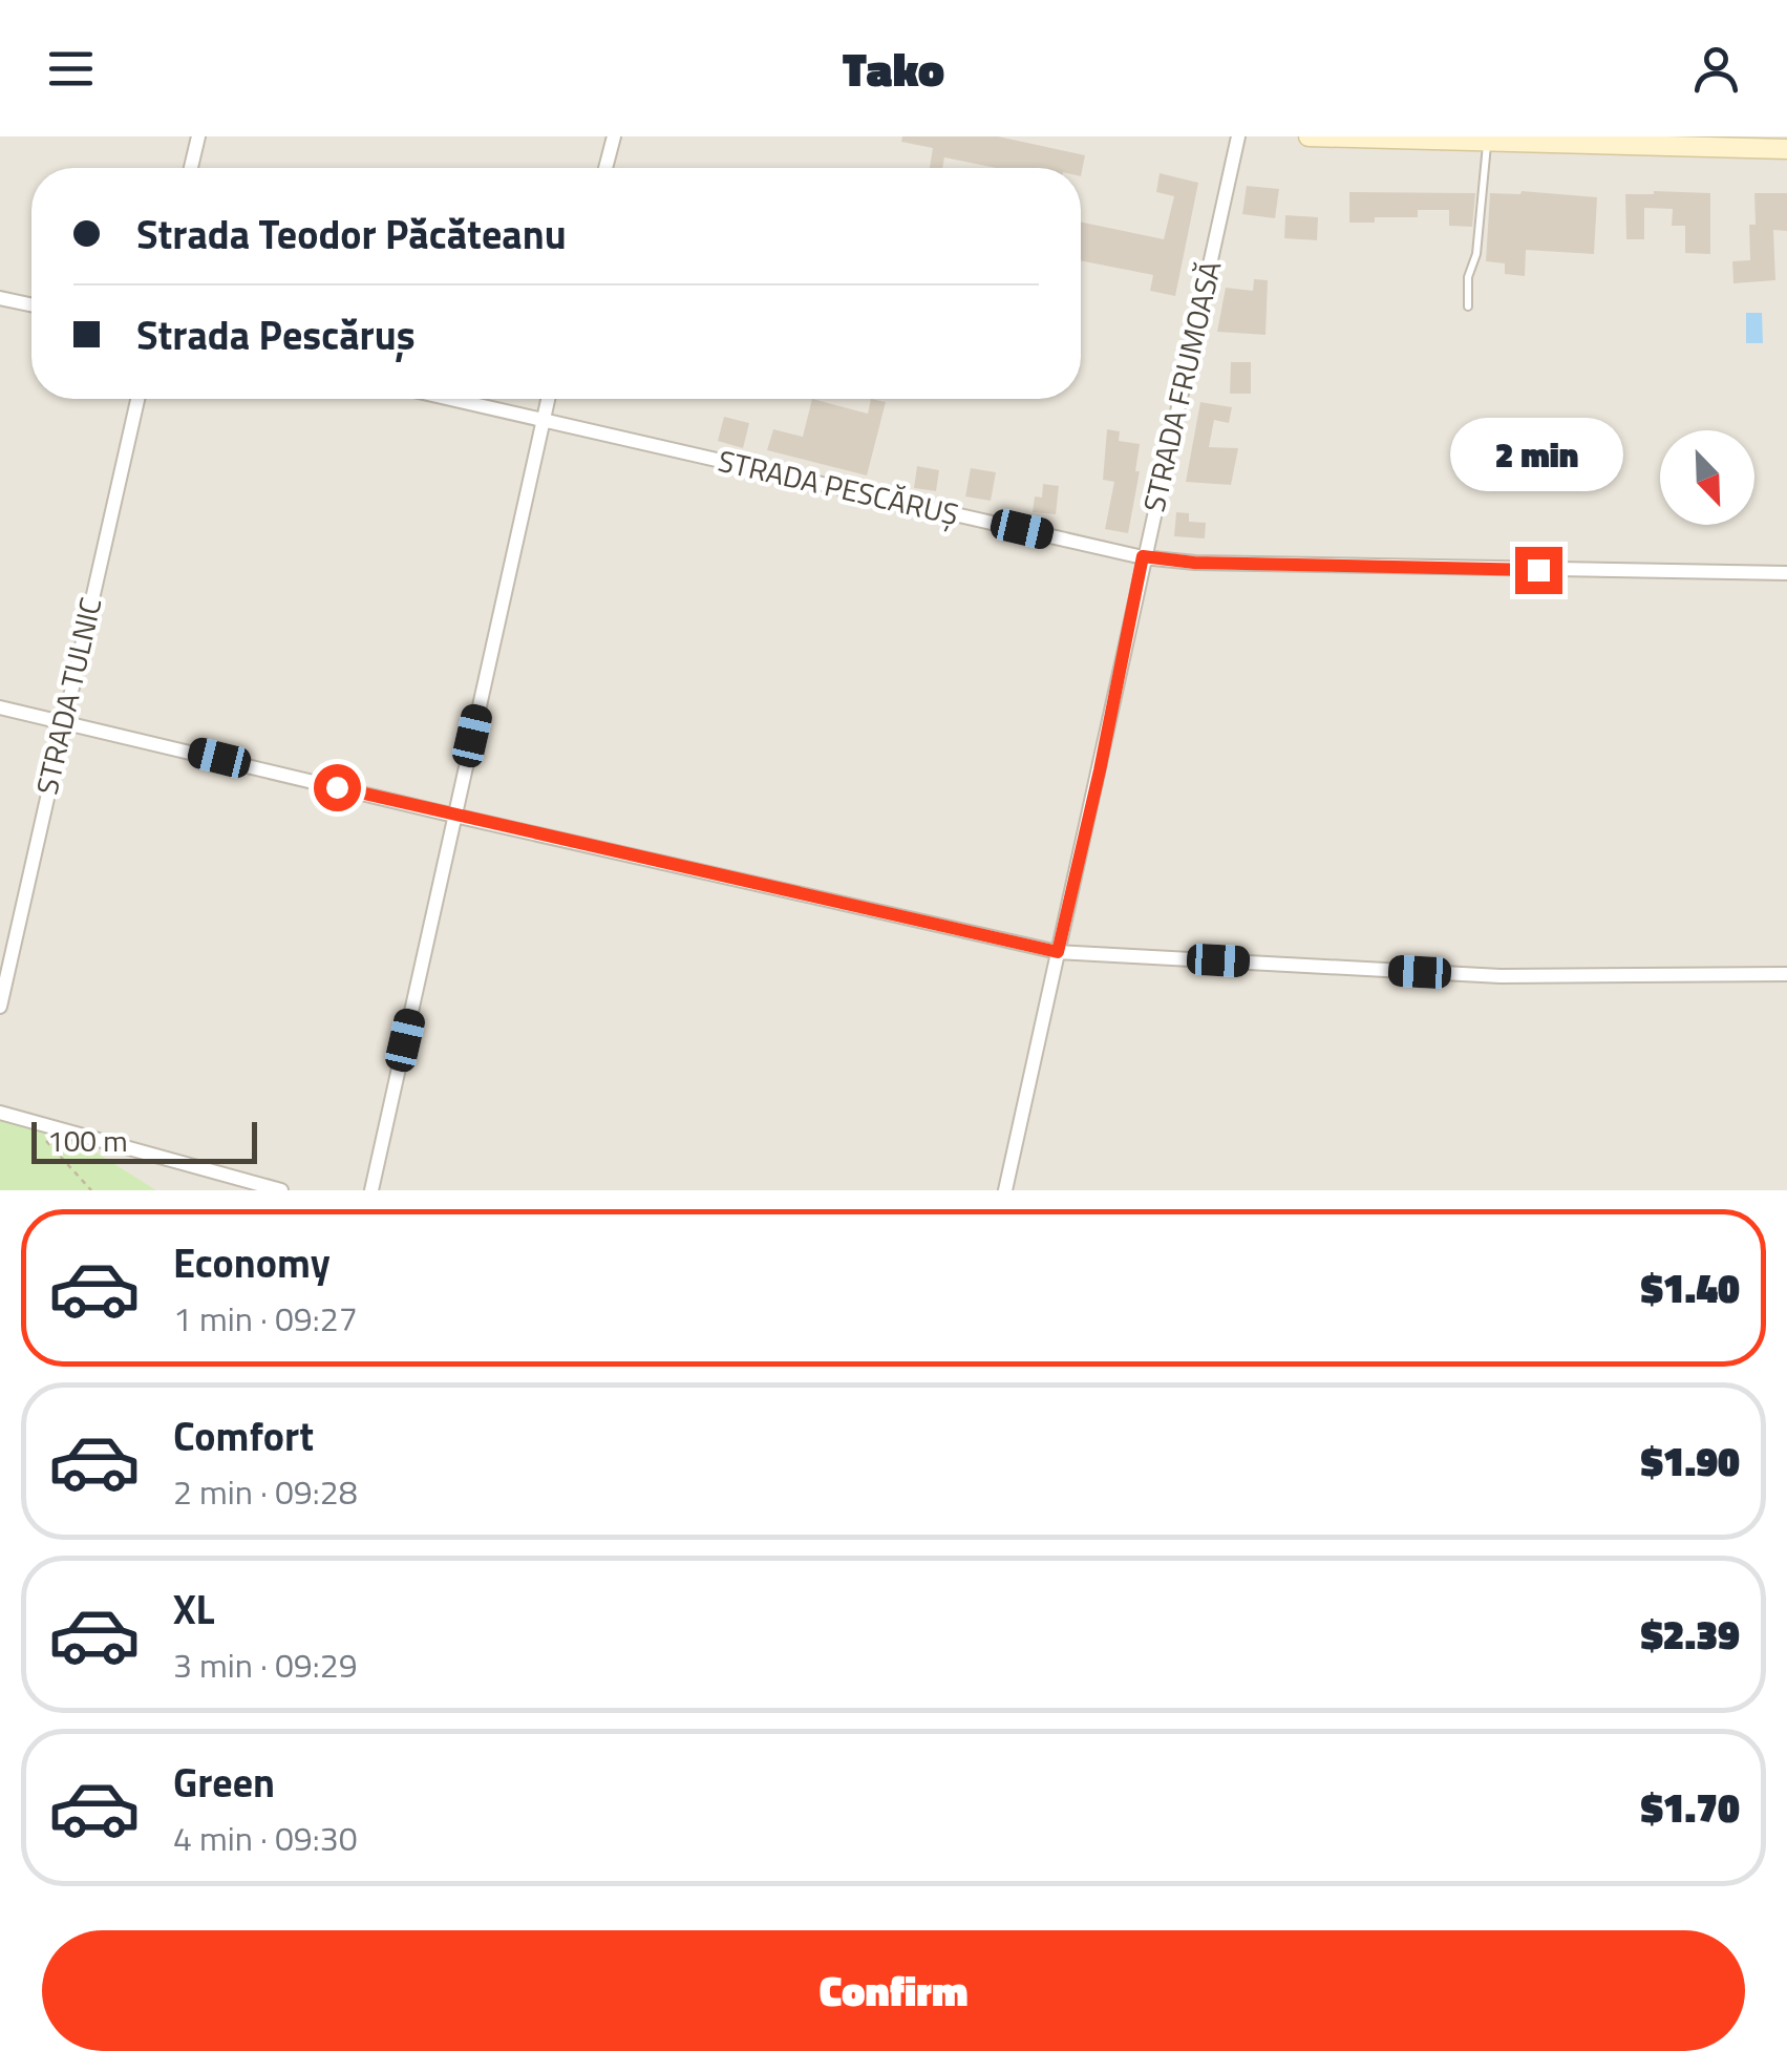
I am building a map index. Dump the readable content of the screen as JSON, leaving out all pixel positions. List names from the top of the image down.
{
  "streets": {
    "street": ["STRADA FRUMOASĂ", "STRADA PESCĂRUȘ", "STRADA TULNIC"]
  },
  "crossings": [
    ["STRADA FRUMOASĂ", "STRADA PESCĂRUȘ"]
  ],
  "scale_bar": "100 m",
  "north": "bottom right",
  "page": {
    "header": "Tako",
    "banner": ["Strada Teodor Păcăteanu", "Strada Pescăruș"],
    "bubble": "2 min",
    "scale": "100 m",
    "list": [
      {
        "name": "Economy",
        "note": "1 min · 09:27",
        "value": "$1.40"
      },
      {
        "name": "Comfort",
        "note": "2 min · 09:28",
        "value": "$1.90"
      },
      {
        "name": "XL",
        "note": "3 min · 09:29",
        "value": "$2.39"
      },
      {
        "name": "Green",
        "note": "4 min · 09:30",
        "value": "$1.70"
      }
    ],
    "buttons": "Confirm"
  }
}
